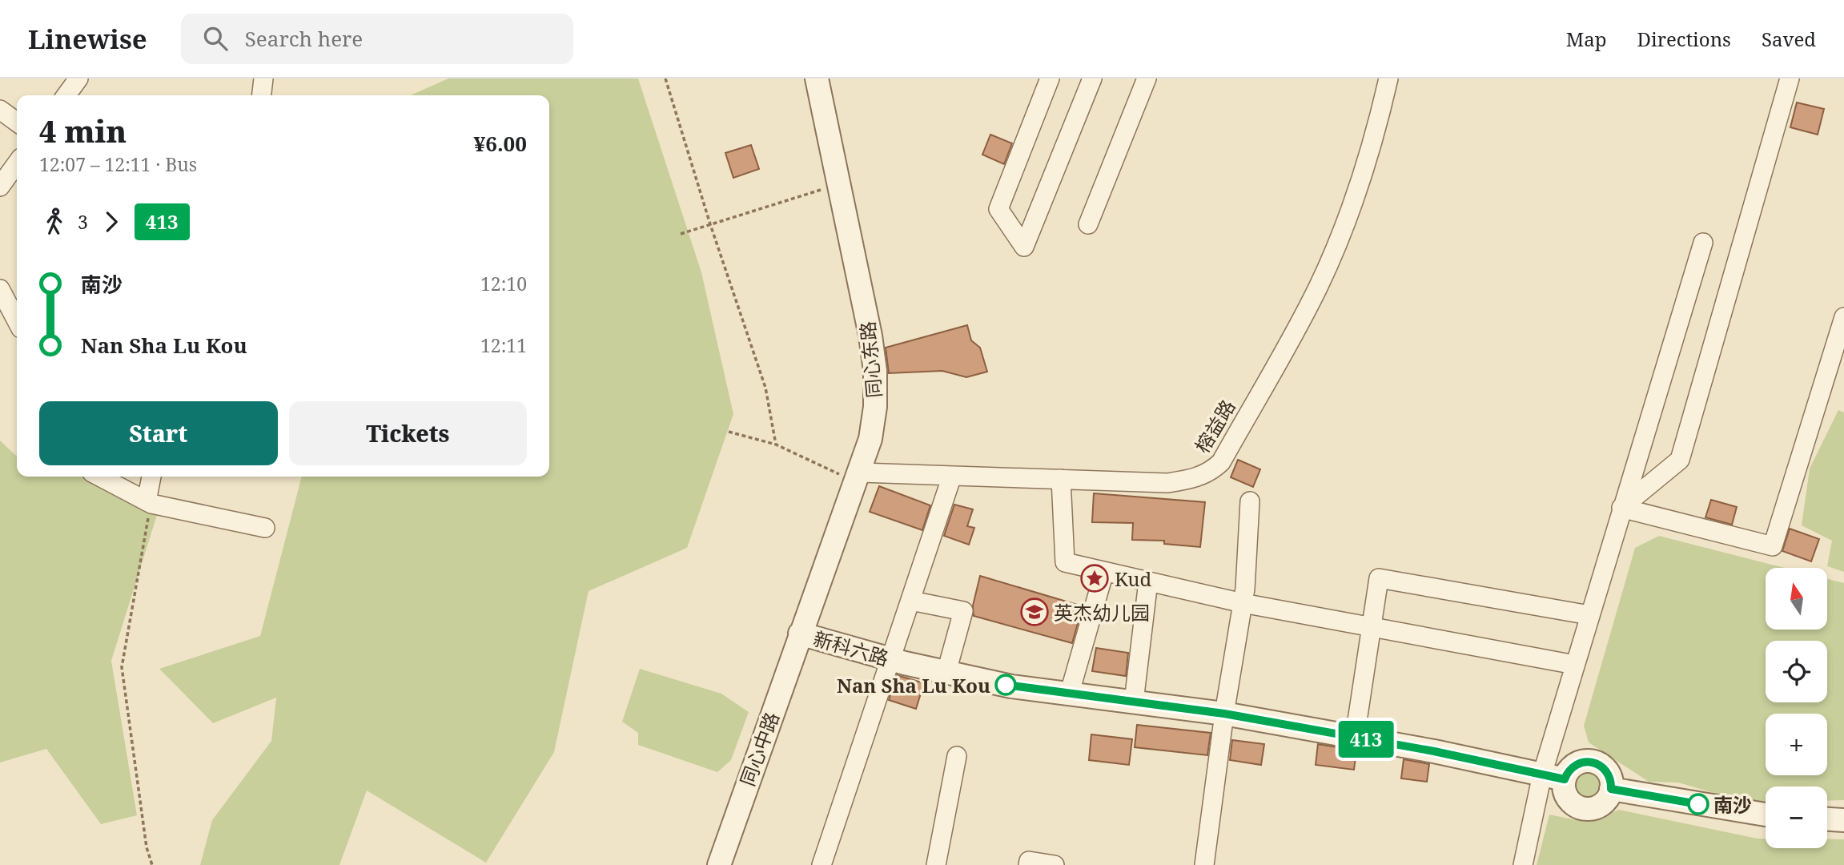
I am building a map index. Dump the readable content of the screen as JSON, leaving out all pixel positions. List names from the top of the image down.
{
  "streets": {
    "street": [
      "同心东路",
      "榕益路",
      "新科六路",
      "同心中路"
    ]
  },
  "crossings": [
    ["同心东路", "榕益路"],
    ["同心东路", "新科六路"],
    ["同心东路", "同心中路"],
    ["新科六路", "同心中路"]
  ],
  "places": {
    "place": ["Kud"],
    "school or university": ["英杰幼儿园"],
    "other": ["Nan Sha Lu Kou", "南沙"]
  },
  "lines": ["bus line 413"],
  "north": "top",
  "page": {
    "header": "Linewise",
    "search": "Search here",
    "nav": ["Map", "Directions", "Saved"],
    "on_map": "413",
    "heading": ["4 min", "12:07 – 12:11 · Bus", "¥6.00"],
    "legs": ["3", "413"],
    "list": [
      {
        "name": "南沙",
        "value": "12:10"
      },
      {
        "name": "Nan Sha Lu Kou",
        "value": "12:11"
      }
    ],
    "buttons": ["Start", "Tickets"],
    "map_buttons": ["+", "−"]
  }
}
